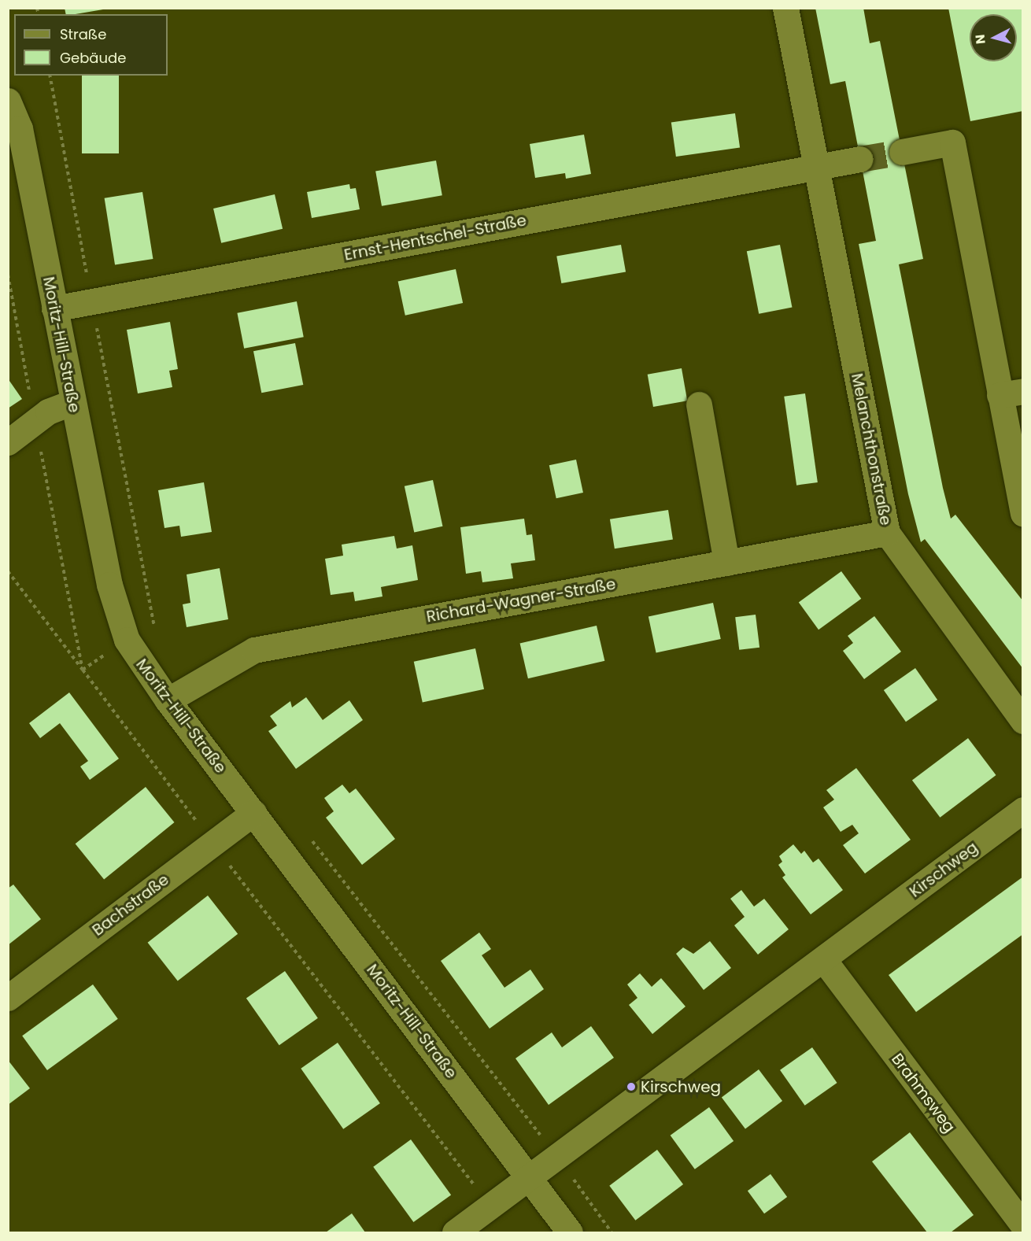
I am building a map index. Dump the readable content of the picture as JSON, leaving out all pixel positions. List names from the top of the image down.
{
  "streets": {
    "street": [
      "Ernst-Hentschel-Straße",
      "Moritz-Hill-Straße",
      "Melanchthonstraße",
      "Richard-Wagner-Straße",
      "Kirschweg",
      "Bachstraße",
      "Brahmsweg"
    ]
  },
  "crossings": [
    ["Ernst-Hentschel-Straße", "Moritz-Hill-Straße"],
    ["Ernst-Hentschel-Straße", "Melanchthonstraße"],
    ["Moritz-Hill-Straße", "Richard-Wagner-Straße"],
    ["Moritz-Hill-Straße", "Kirschweg"],
    ["Moritz-Hill-Straße", "Bachstraße"],
    ["Melanchthonstraße", "Richard-Wagner-Straße"],
    ["Kirschweg", "Brahmsweg"]
  ],
  "places": ["Kirschweg"],
  "legend": ["Straße", "Gebäude"],
  "north": "left"
}
